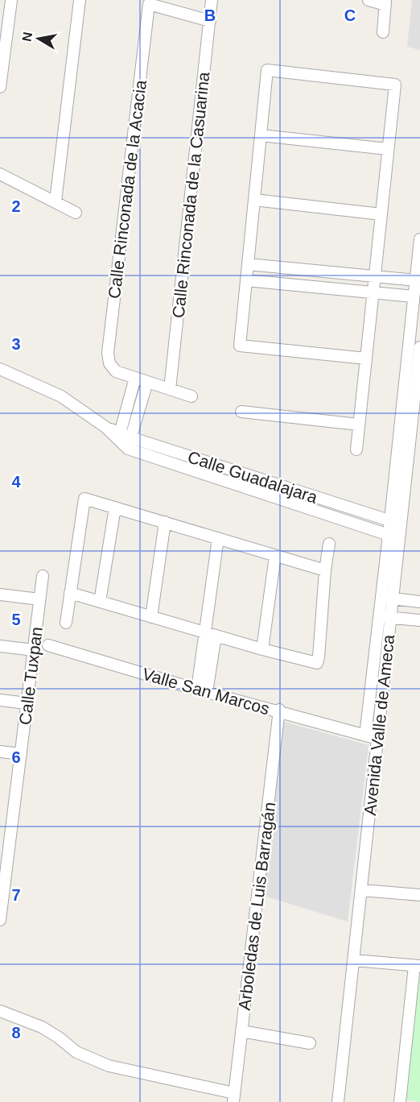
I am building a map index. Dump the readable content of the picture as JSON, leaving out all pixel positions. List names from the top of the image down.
{
  "streets": {
    "street": [
      "Calle Rinconada de la Acacia",
      "Calle Rinconada de la Casuarina",
      "Calle Guadalajara",
      "Calle Tuxpan",
      "Valle San Marcos",
      "Avenida Valle de Ameca",
      "Arboledas de Luis Barragán"
    ]
  },
  "crossings": [
    ["Calle Rinconada de la Acacia", "Calle Rinconada de la Casuarina"],
    ["Valle San Marcos", "Avenida Valle de Ameca"],
    ["Valle San Marcos", "Arboledas de Luis Barragán"]
  ],
  "north": "left",
  "grid": {
    "columns": ["B", "C"],
    "rows": [
      "2",
      "3",
      "4",
      "5",
      "6",
      "7",
      "8"
    ]
  }
}
